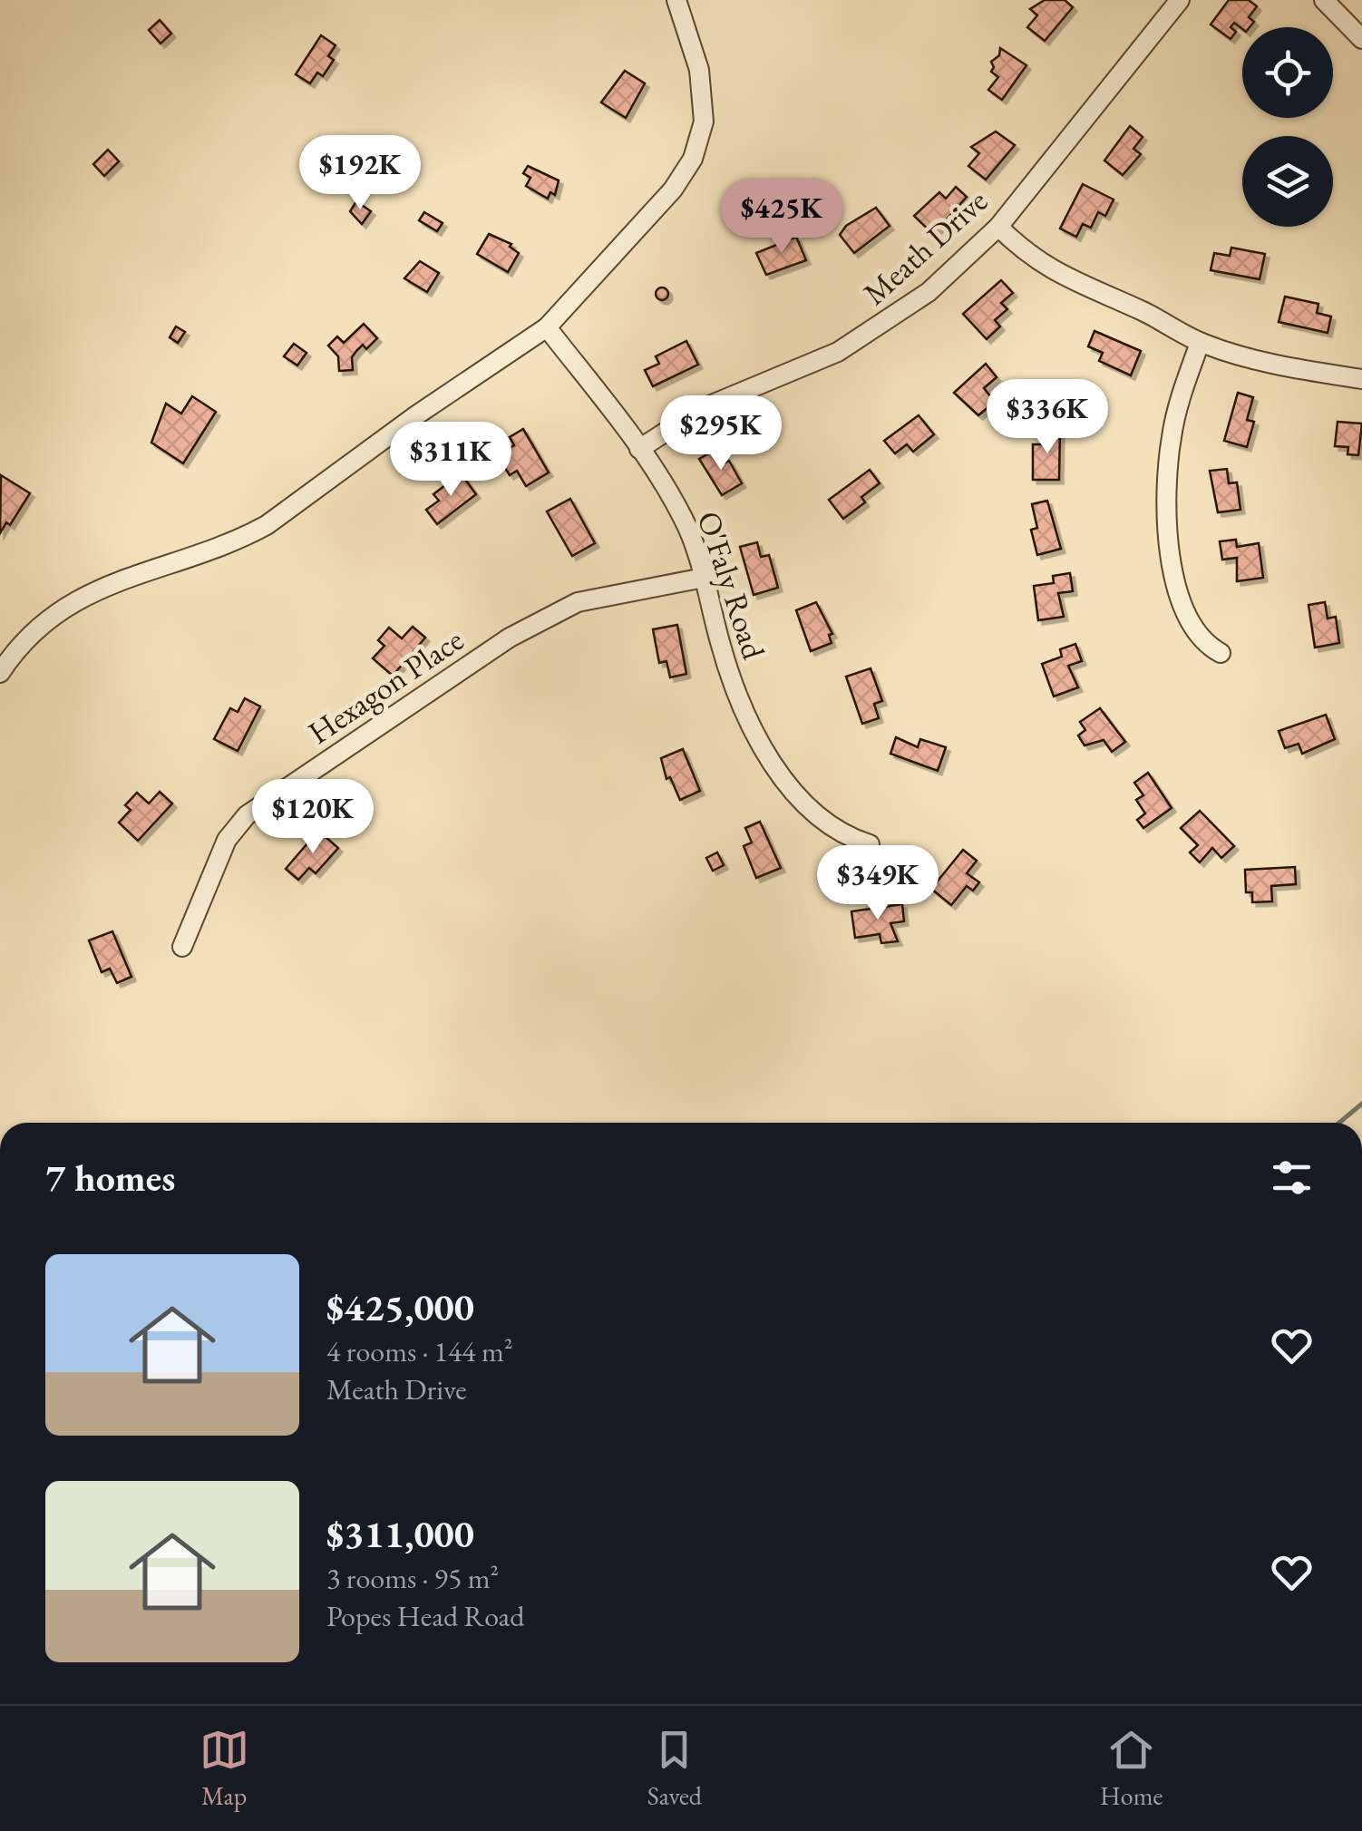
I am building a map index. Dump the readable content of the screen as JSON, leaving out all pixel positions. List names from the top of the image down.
{
  "streets": {
    "street": ["Meath Drive", "O'Faly Road", "Hexagon Place"]
  },
  "crossings": [
    ["Meath Drive", "O'Faly Road"],
    ["O'Faly Road", "Hexagon Place"]
  ],
  "page": {
    "price": [
      "$192K",
      "$425K",
      "$336K",
      "$295K",
      "$311K",
      "$120K",
      "$349K"
    ],
    "heading": "7 homes",
    "list": [
      {
        "name": "$425,000",
        "note": "4 rooms · 144 m² · Meath Drive"
      },
      {
        "name": "$311,000",
        "note": "3 rooms · 95 m² · Popes Head Road"
      }
    ],
    "tabs": ["Map", "Saved", "Home"]
  }
}
